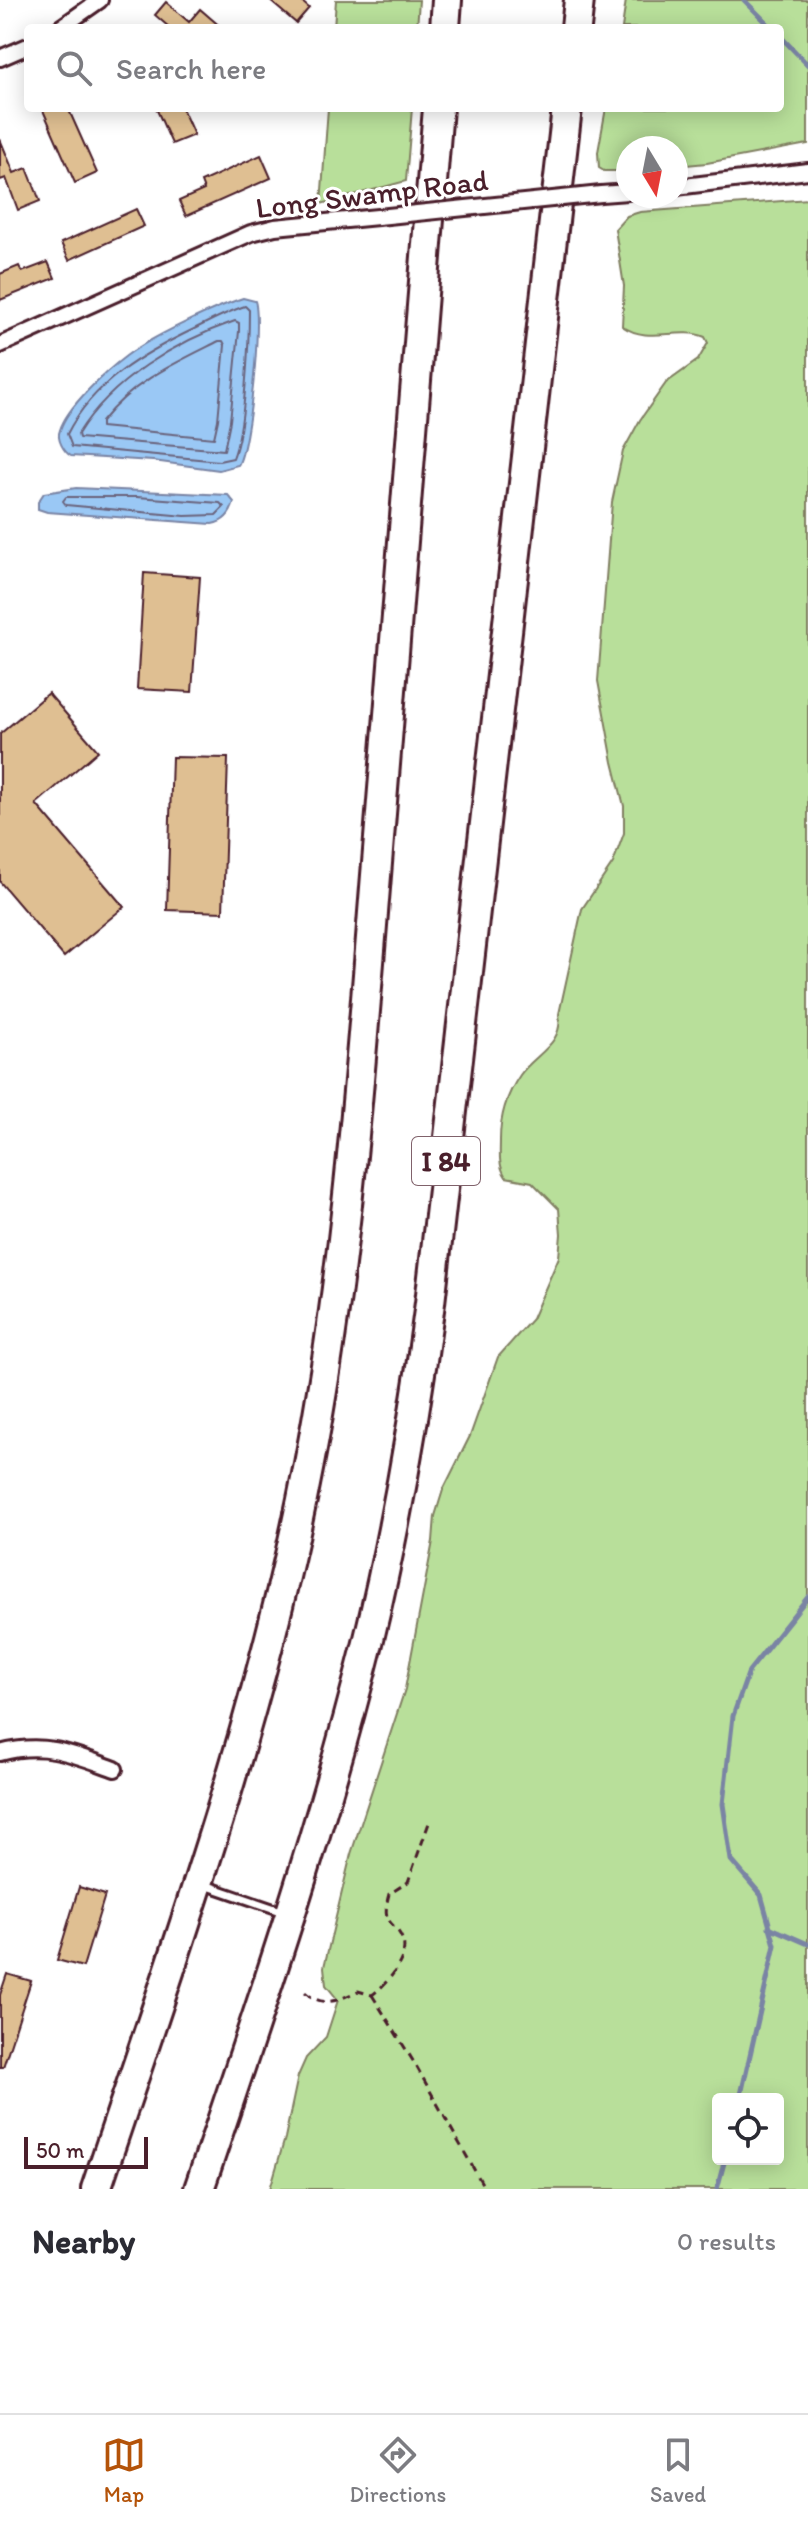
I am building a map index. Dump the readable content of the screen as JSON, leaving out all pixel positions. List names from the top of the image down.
{
  "streets": {
    "highway": ["I 84"],
    "street": ["Long Swamp Road"]
  },
  "scale_bar": "50 m",
  "north": "bottom",
  "page": {
    "search": "Search here",
    "scale": "50 m",
    "heading": ["Nearby", "0 results"],
    "nav": ["Map", "Directions", "Saved"]
  }
}
